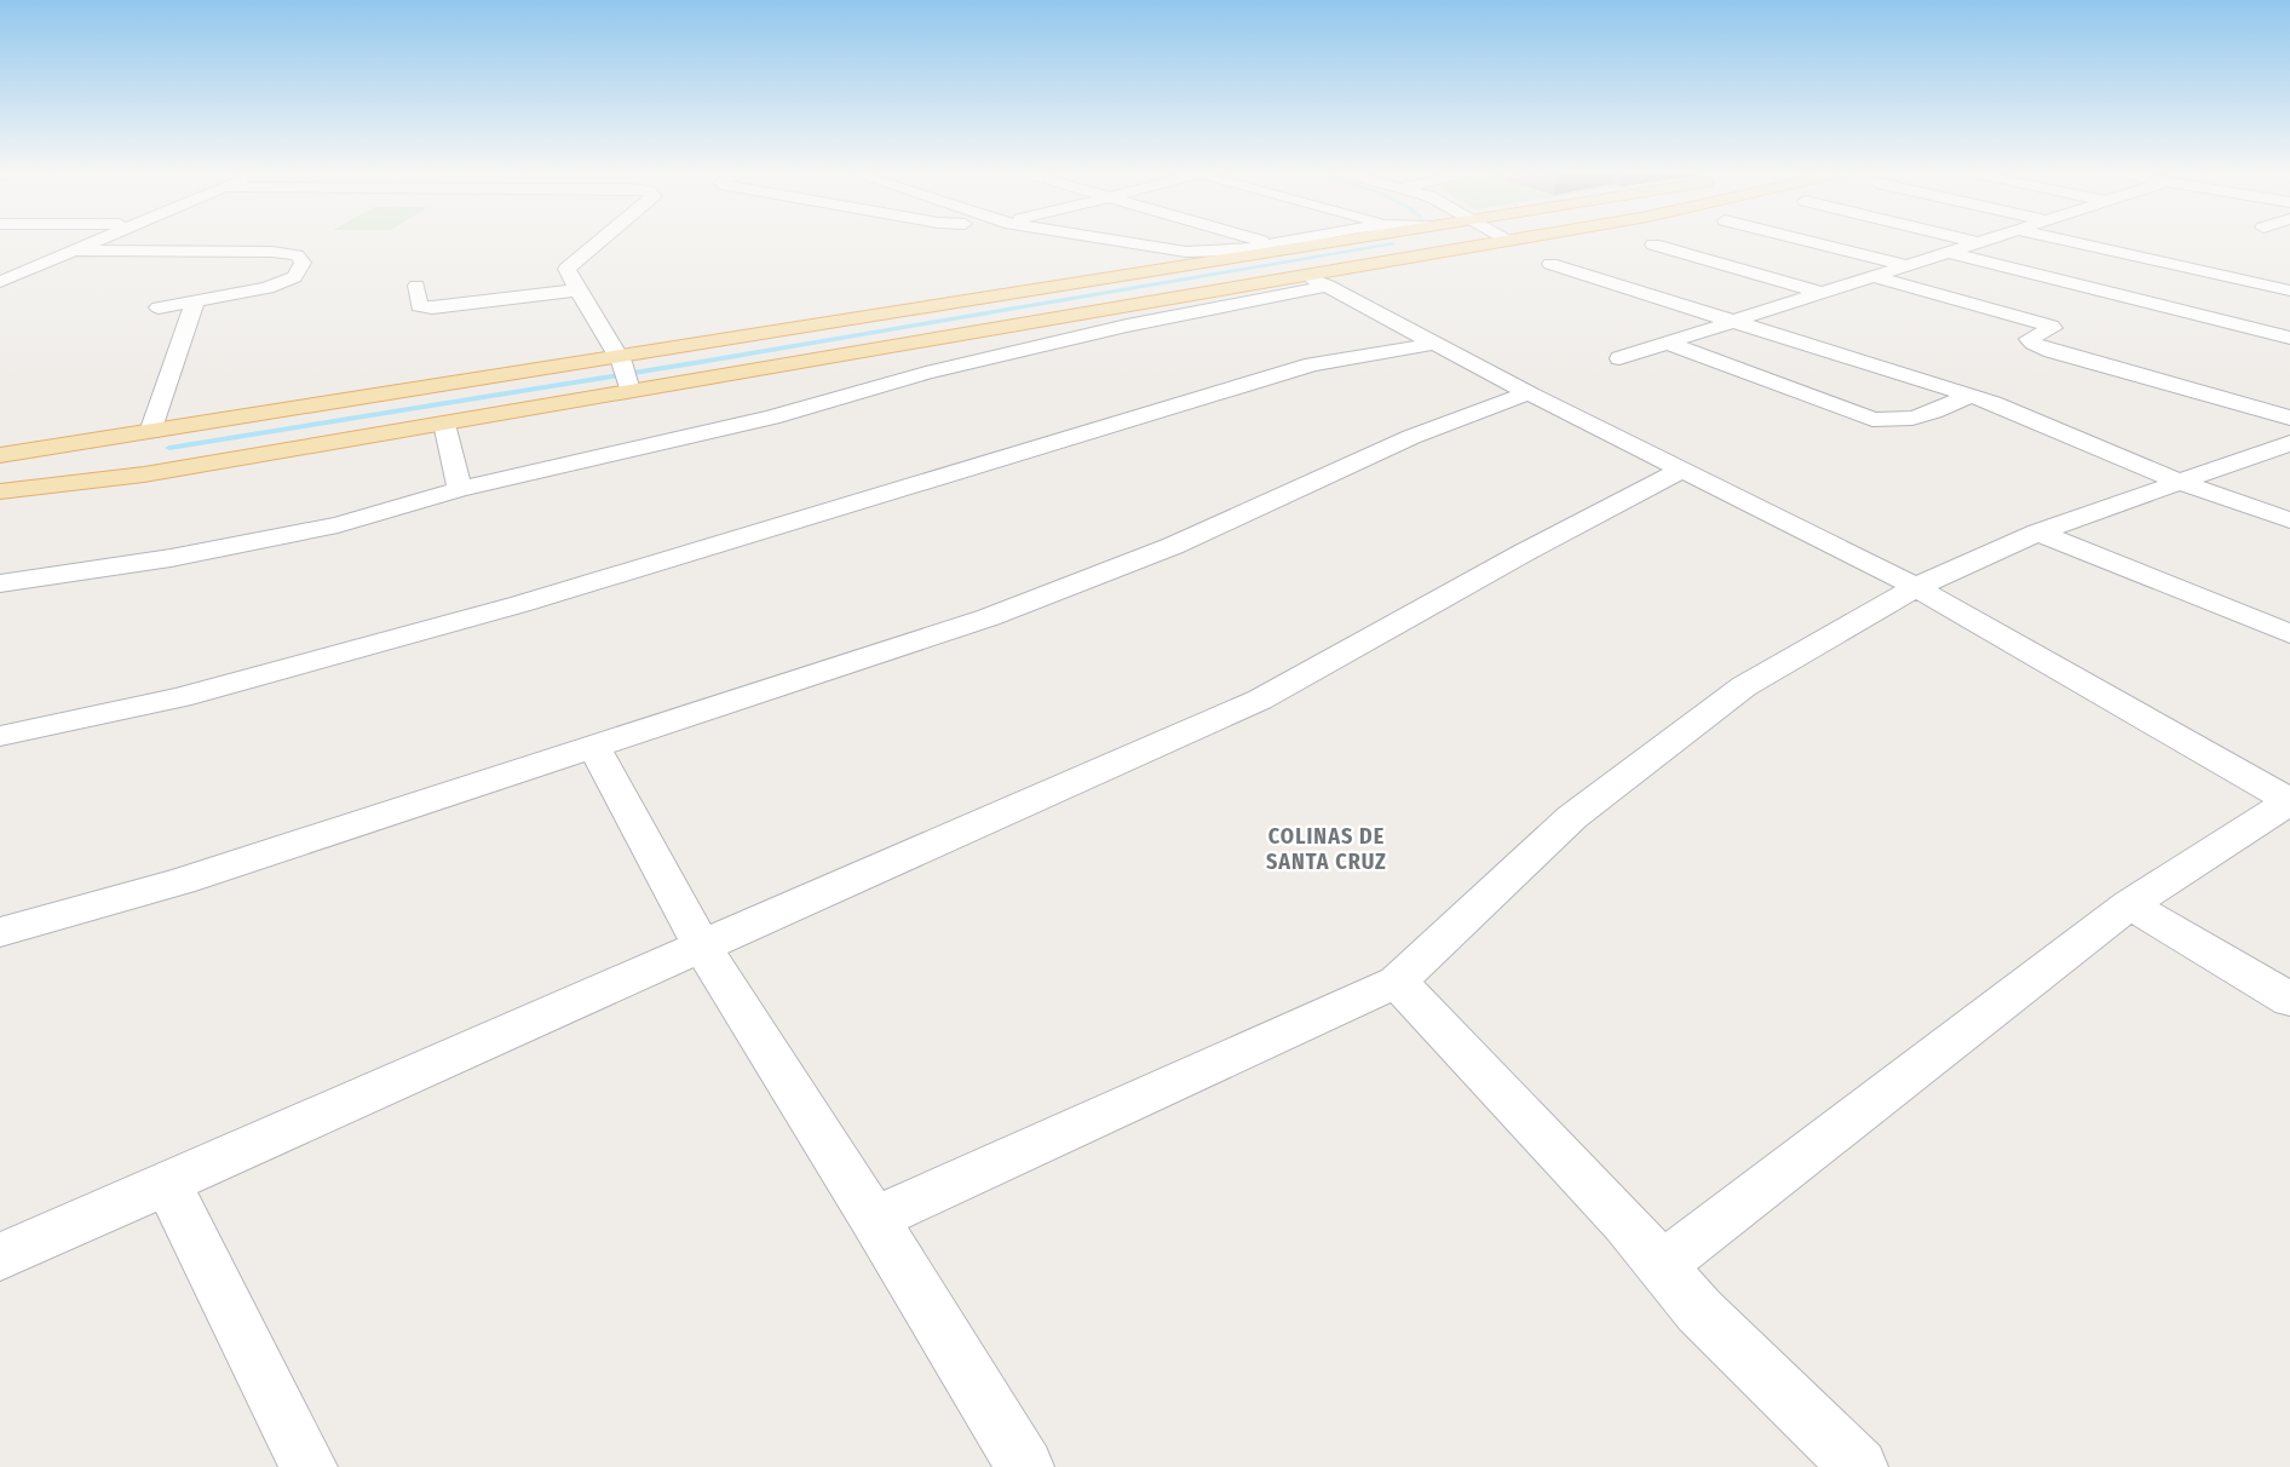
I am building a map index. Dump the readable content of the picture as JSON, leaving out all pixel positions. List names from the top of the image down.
{
  "districts": ["COLINAS DE SANTA CRUZ"]
}
